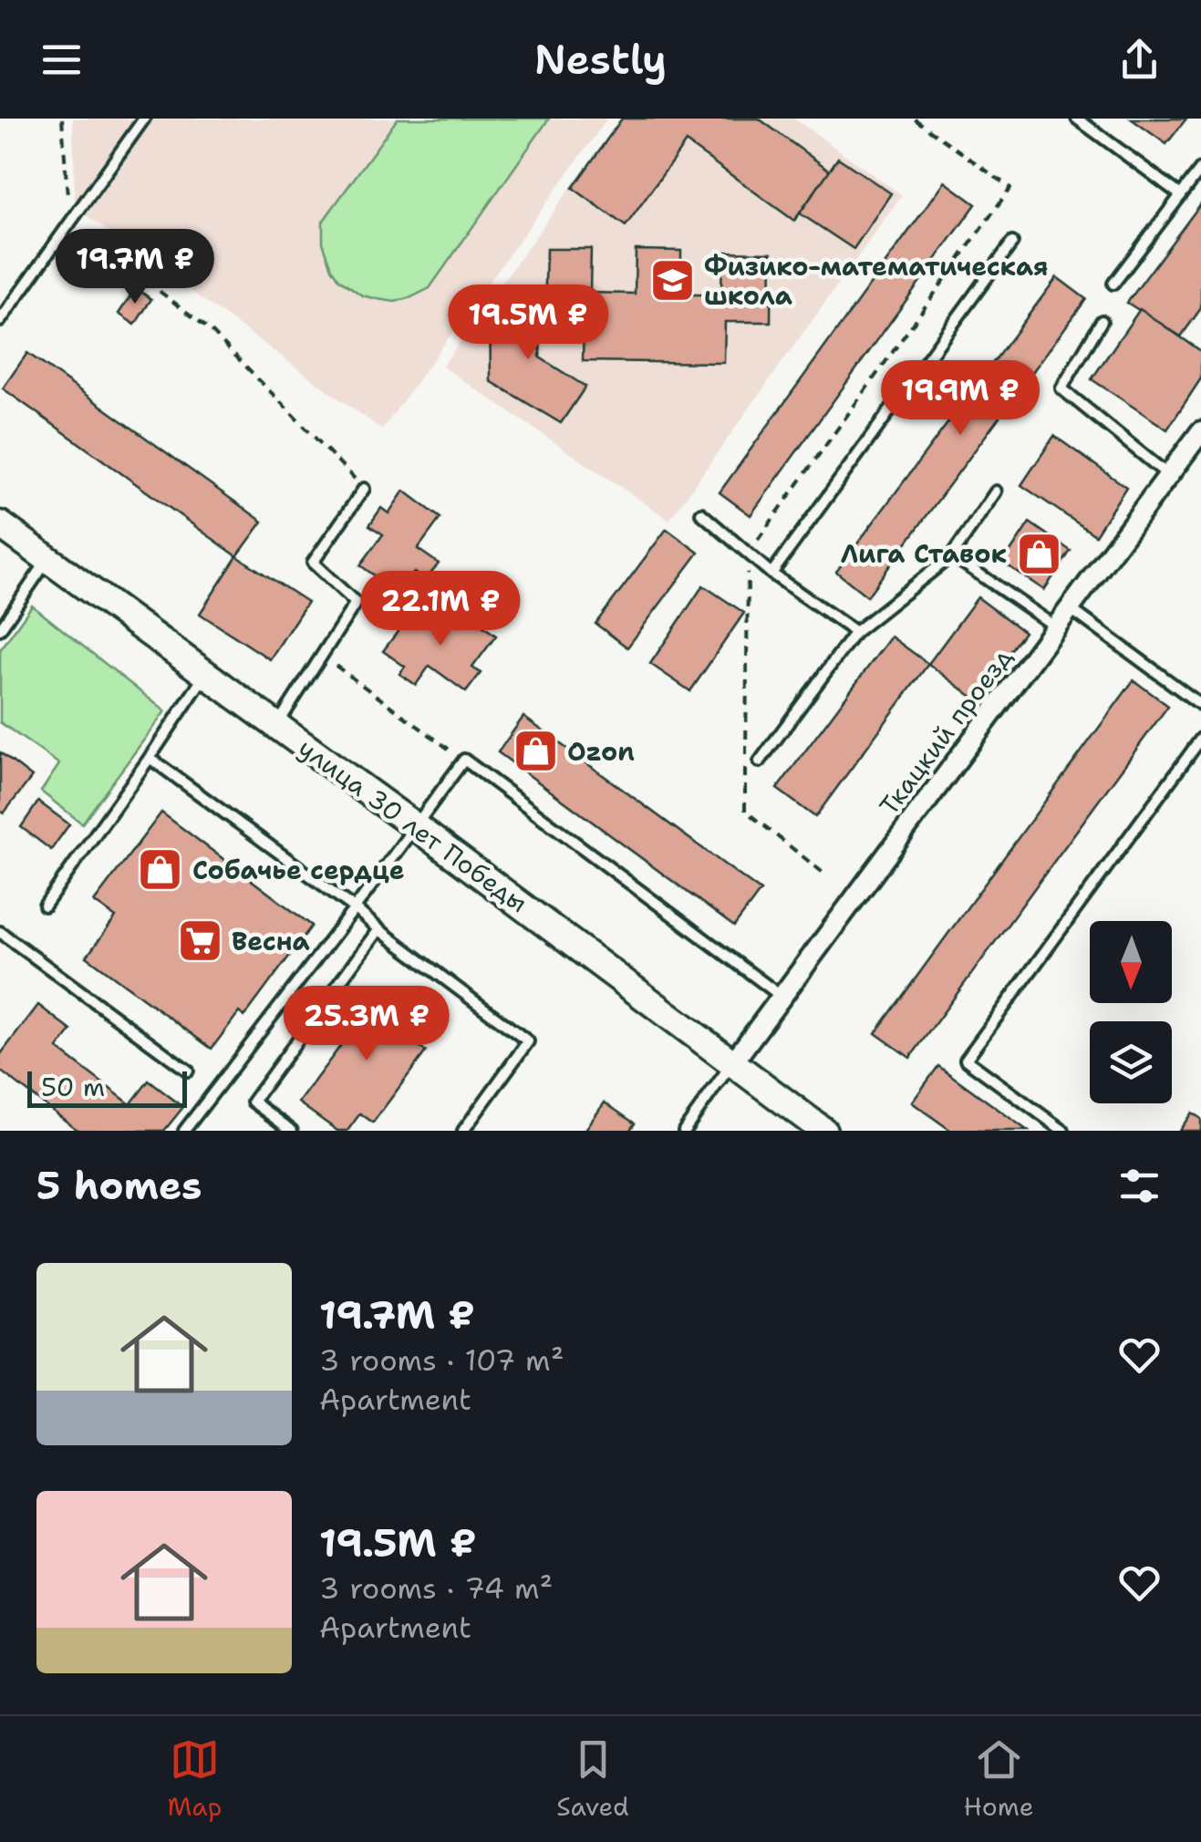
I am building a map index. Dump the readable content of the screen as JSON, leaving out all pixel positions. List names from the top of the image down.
{
  "streets": {
    "street": ["Ткацкий проезд", "улица 30 лет Победы"]
  },
  "crossings": [
    ["Ткацкий проезд", "улица 30 лет Победы"]
  ],
  "places": {
    "school or university": ["Физико-математическая школа"],
    "shop": ["Лига Ставок", "Ozon", "Собачье сердце"],
    "supermarket": ["Весна"]
  },
  "scale_bar": "50 m",
  "north": "bottom",
  "page": {
    "header": "Nestly",
    "price": [
      "19.7M ₽",
      "19.5M ₽",
      "19.9M ₽",
      "22.1M ₽",
      "25.3M ₽"
    ],
    "scale": "50 m",
    "heading": "5 homes",
    "list": [
      {
        "name": "19.7M ₽",
        "note": "3 rooms · 107 m² · Apartment"
      },
      {
        "name": "19.5M ₽",
        "note": "3 rooms · 74 m² · Apartment"
      }
    ],
    "tabs": ["Map", "Saved", "Home"]
  }
}
